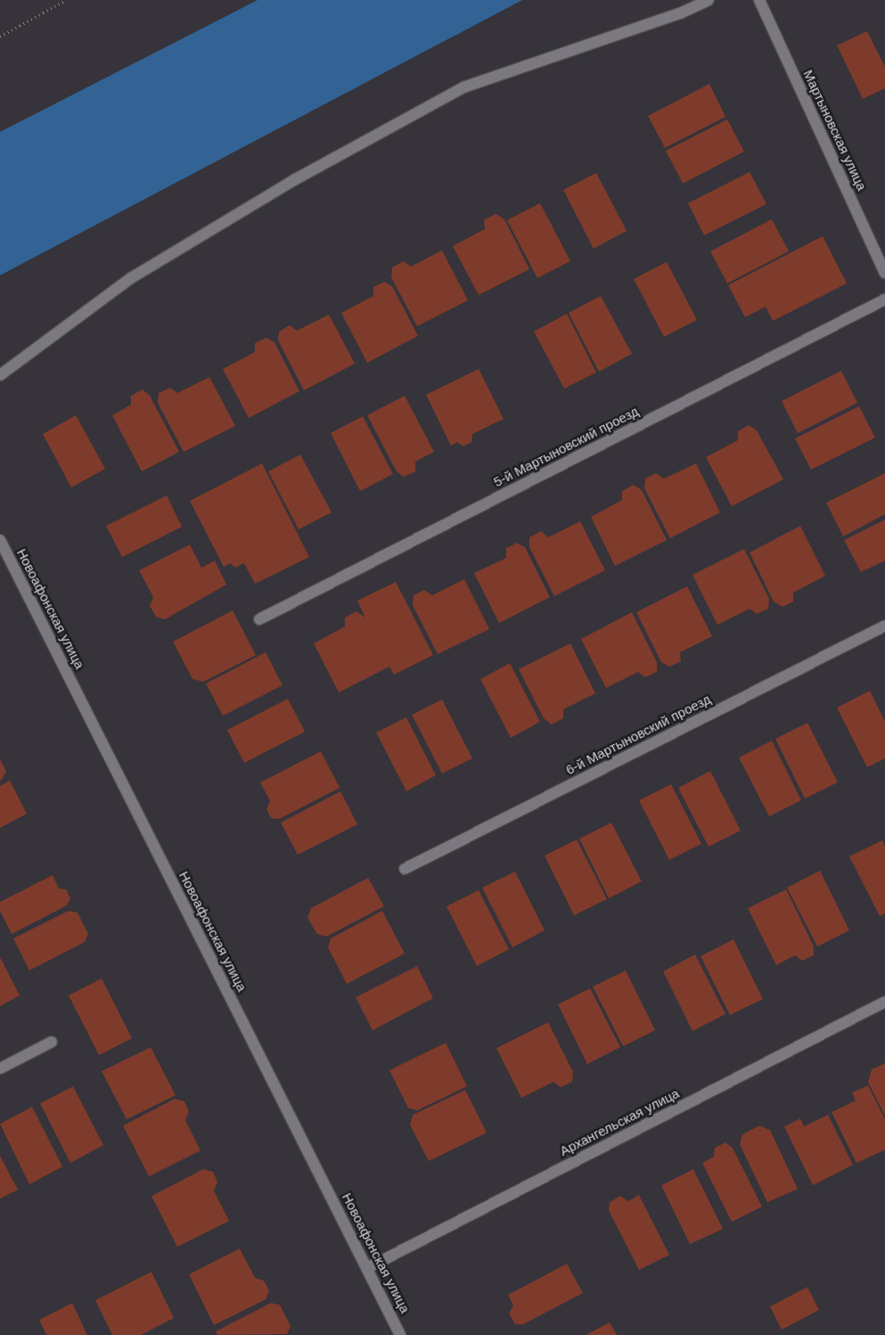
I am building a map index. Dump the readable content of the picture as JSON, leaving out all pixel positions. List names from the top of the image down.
{
  "streets": {
    "street": [
      "Мартыновская улица",
      "5-й Мартыновский проезд",
      "Новоафонская улица",
      "6-й Мартыновский проезд",
      "Архангельская улица"
    ]
  },
  "crossings": [
    ["Новоафонская улица", "Архангельская улица"]
  ]
}
